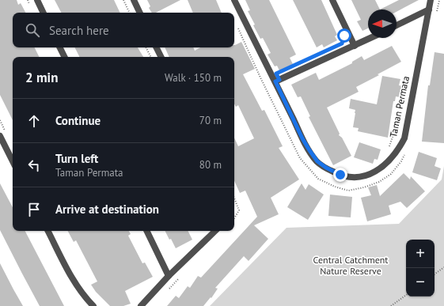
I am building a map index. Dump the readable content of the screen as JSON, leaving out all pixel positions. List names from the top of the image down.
{
  "streets": {
    "street": ["Taman Permata"]
  },
  "parks": ["Central Catchment Nature Reserve"],
  "north": "left",
  "page": {
    "search": "Search here",
    "heading": ["2 min", "Walk · 150 m"],
    "list": [
      ["Continue", "70 m"],
      ["Turn left", "Taman Permata", "80 m"],
      "Arrive at destination"
    ],
    "map_buttons": ["+", "−"]
  }
}
